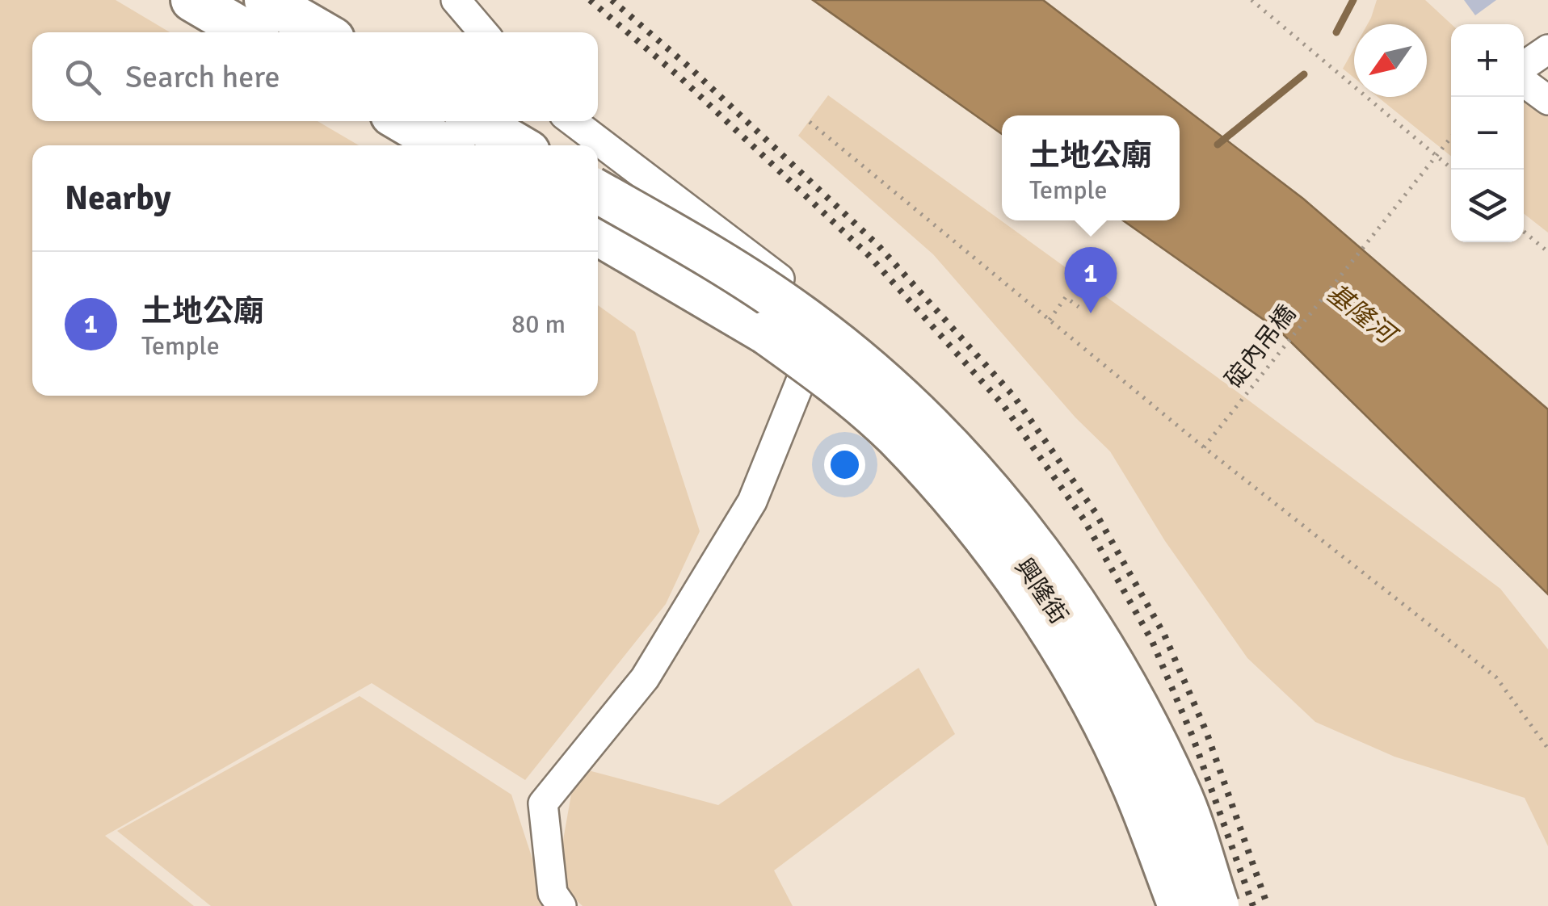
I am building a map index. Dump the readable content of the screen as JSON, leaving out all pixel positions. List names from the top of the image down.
{
  "streets": {
    "street": ["興隆街"],
    "path": ["碇內吊橋"]
  },
  "water": ["基隆河"],
  "north": "bottom left",
  "page": {
    "map_buttons": ["+", "−"],
    "search": "Search here",
    "popup": ["土地公廟", "Temple"],
    "heading": "Nearby",
    "pins": "1",
    "list": [
      {
        "mark": "1",
        "name": "土地公廟",
        "note": "Temple",
        "value": "80 m"
      }
    ]
  }
}
